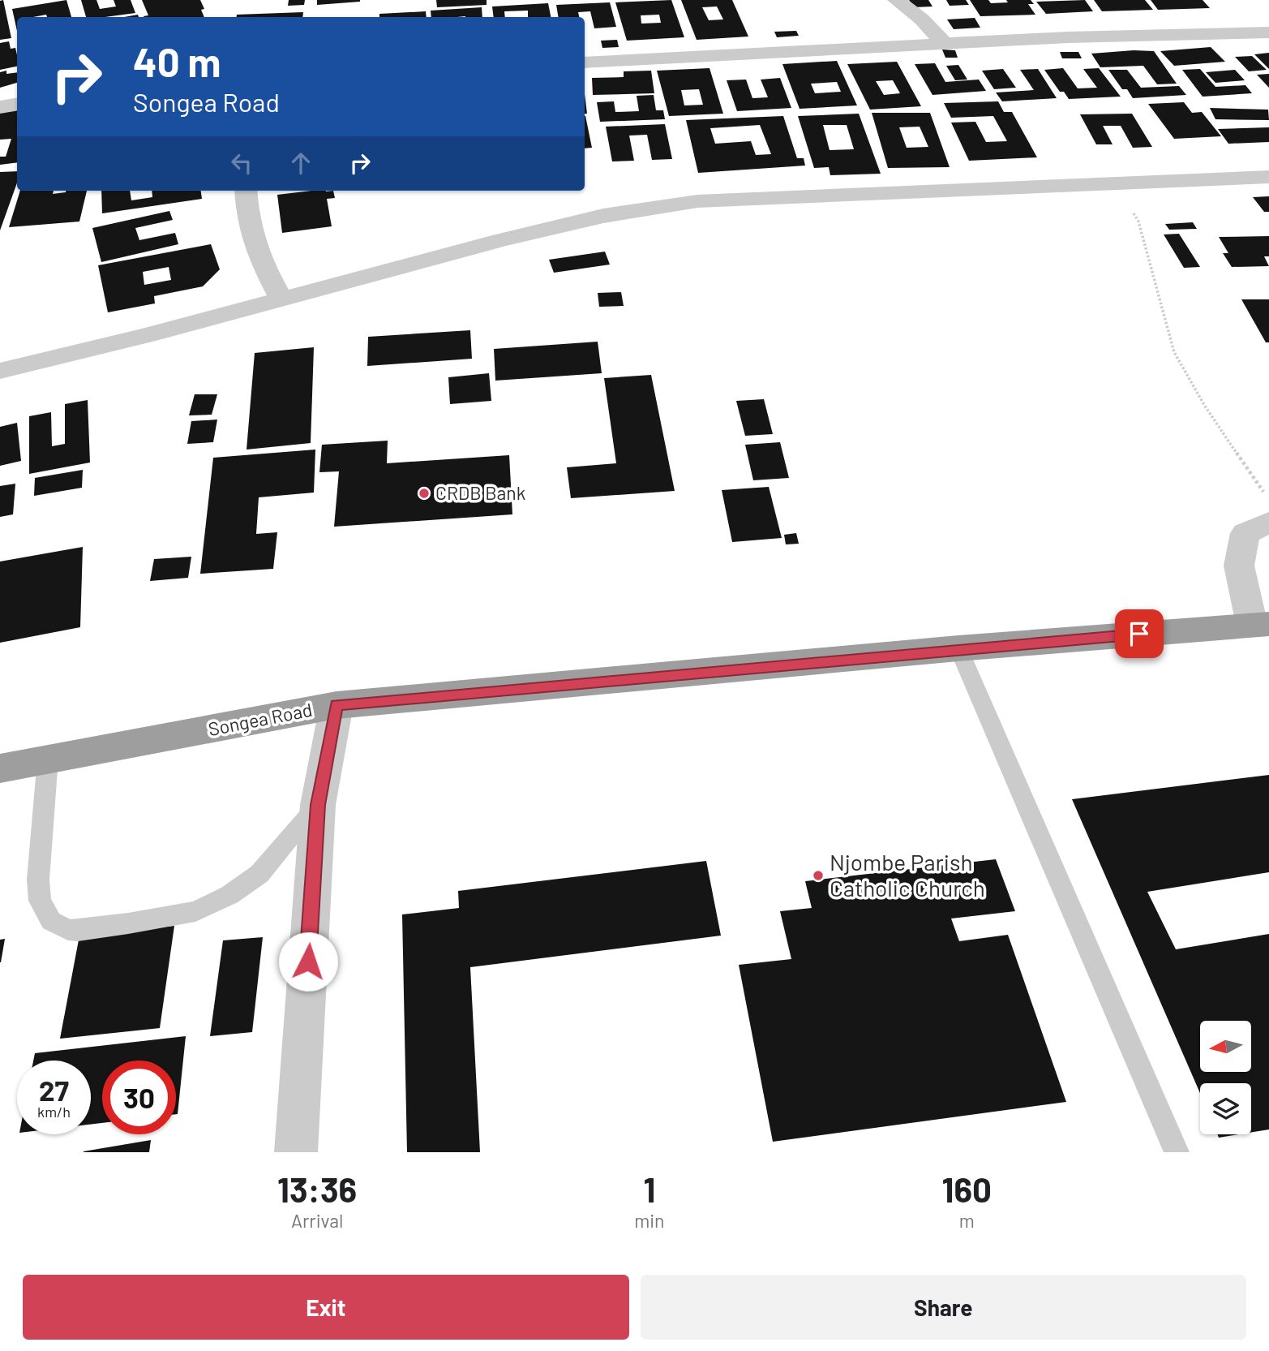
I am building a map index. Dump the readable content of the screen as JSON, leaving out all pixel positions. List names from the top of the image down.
{
  "streets": {
    "highway": ["Songea Road"]
  },
  "places": ["CRDB Bank", "Njombe Parish Catholic Church"],
  "north": "left",
  "page": {
    "turn": ["40 m", "Songea Road"],
    "speed": "27 km/h",
    "limit": "30",
    "eta": [
      "13:36",
      "Arrival",
      "1",
      "min",
      "160",
      "m"
    ],
    "buttons": ["Exit", "Share"]
  }
}
